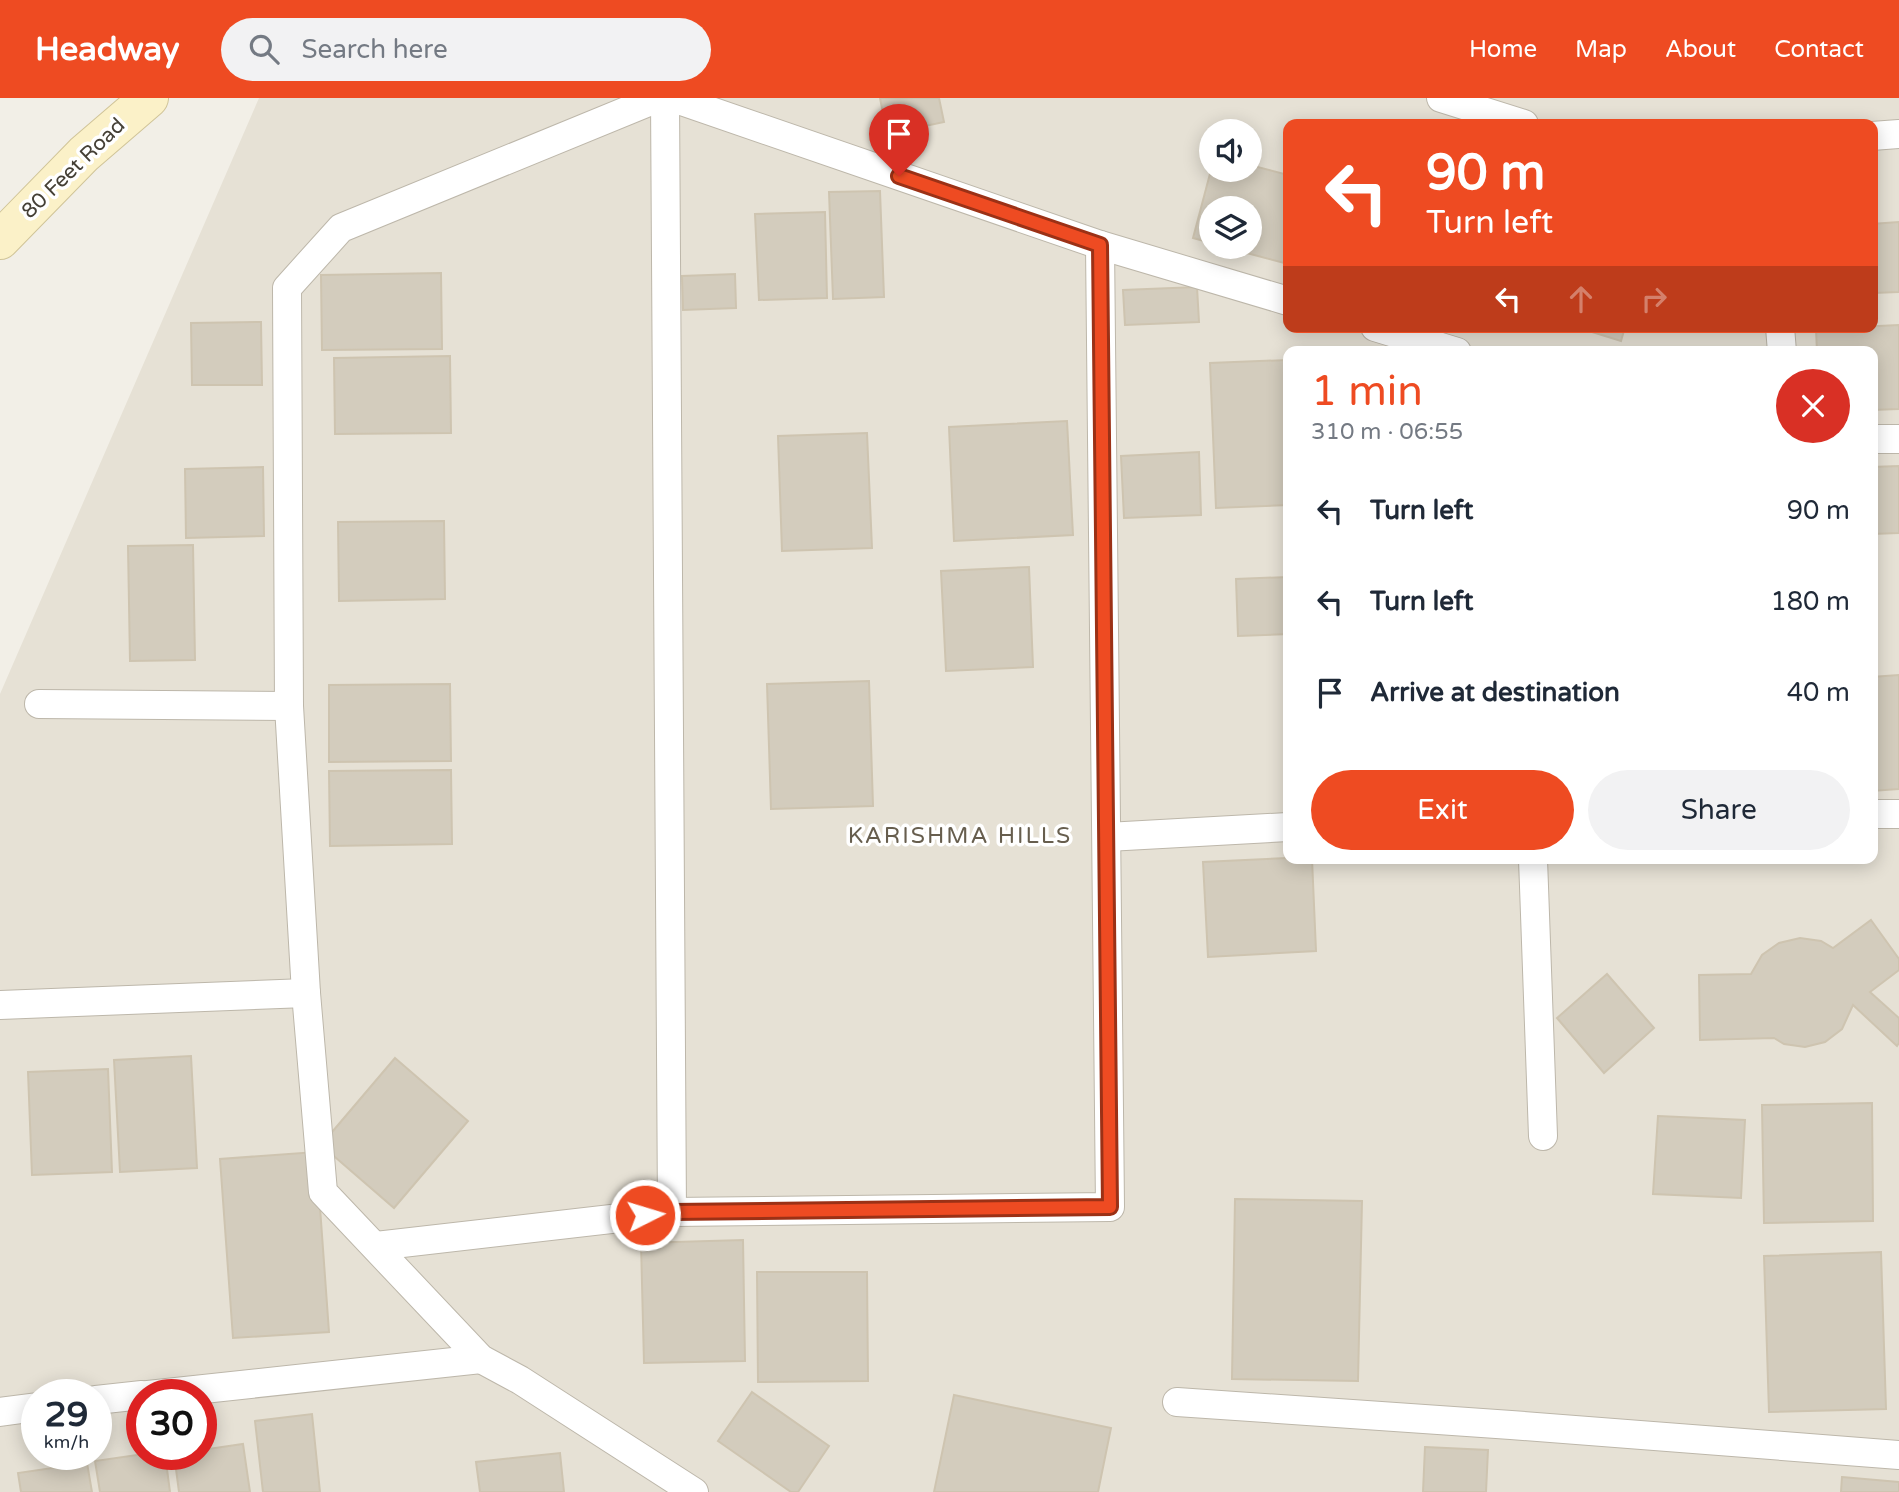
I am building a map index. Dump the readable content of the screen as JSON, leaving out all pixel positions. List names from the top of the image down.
{
  "streets": {
    "main road": ["80 Feet Road"]
  },
  "districts": ["KARISHMA HILLS"],
  "page": {
    "header": "Headway",
    "search": "Search here",
    "nav": [
      "Home",
      "Map",
      "About",
      "Contact"
    ],
    "turn": ["90 m", "Turn left"],
    "heading": ["1 min", "310 m · 06:55"],
    "list": [
      {
        "name": "Turn left",
        "value": "90 m"
      },
      {
        "name": "Turn left",
        "value": "180 m"
      },
      {
        "name": "Arrive at destination",
        "value": "40 m"
      }
    ],
    "buttons": ["Exit", "Share"],
    "speed": "29 km/h",
    "limit": "30"
  }
}
